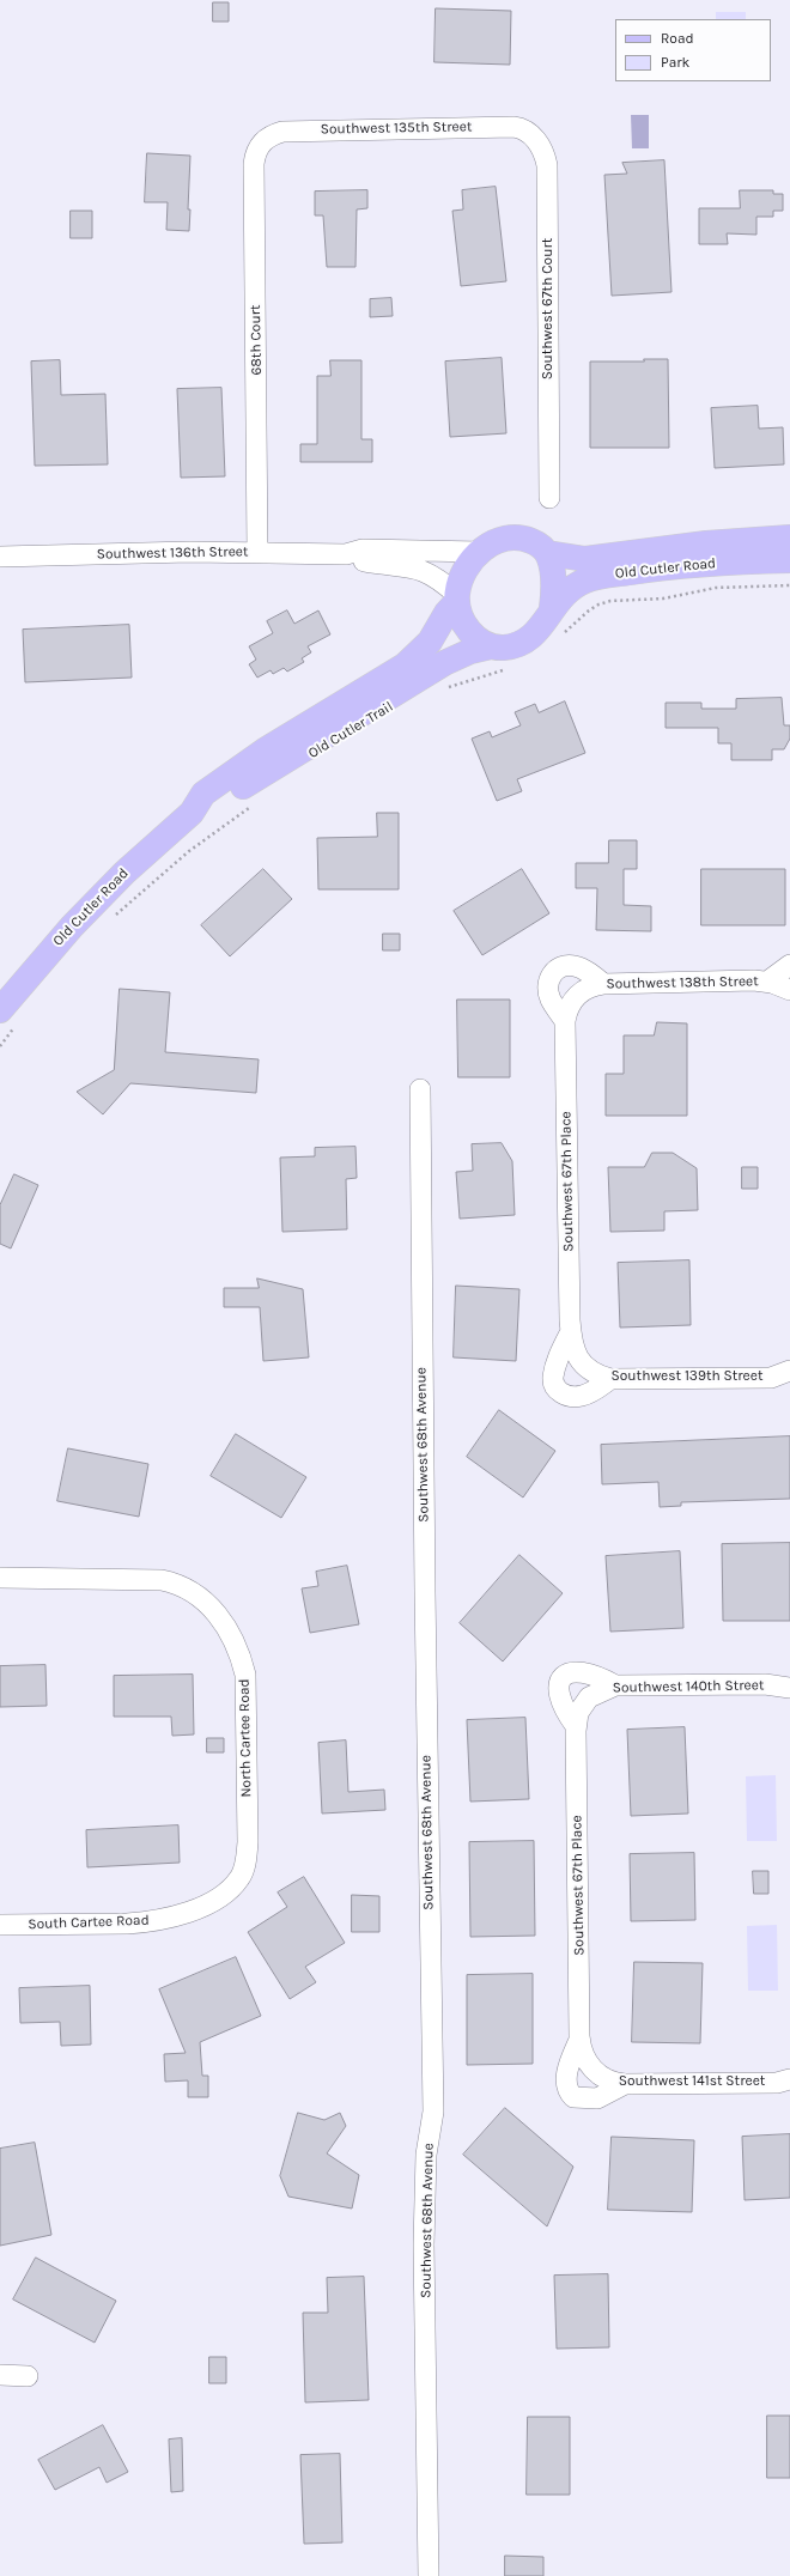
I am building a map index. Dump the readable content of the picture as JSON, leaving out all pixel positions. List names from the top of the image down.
{
  "streets": {
    "main road": ["Old Cutler Road"],
    "street": [
      "Southwest 135th Street",
      "Southwest 67th Court",
      "68th Court",
      "Southwest 136th Street",
      "Southwest 138th Street",
      "Southwest 67th Place",
      "Southwest 139th Street",
      "Southwest 68th Avenue",
      "Southwest 140th Street",
      "North Cartee Road",
      "South Cartee Road",
      "Southwest 141st Street"
    ]
  },
  "crossings": [
    ["Southwest 135th Street", "Southwest 67th Court"],
    ["Southwest 135th Street", "68th Court"],
    ["68th Court", "Southwest 136th Street"],
    ["Southwest 136th Street", "Old Cutler Road"],
    ["Southwest 138th Street", "Southwest 67th Place"],
    ["Southwest 67th Place", "Southwest 139th Street"],
    ["Southwest 67th Place", "Southwest 140th Street"],
    ["Southwest 67th Place", "Southwest 141st Street"],
    ["North Cartee Road", "South Cartee Road"]
  ],
  "legend": ["Road", "Park"]
}
